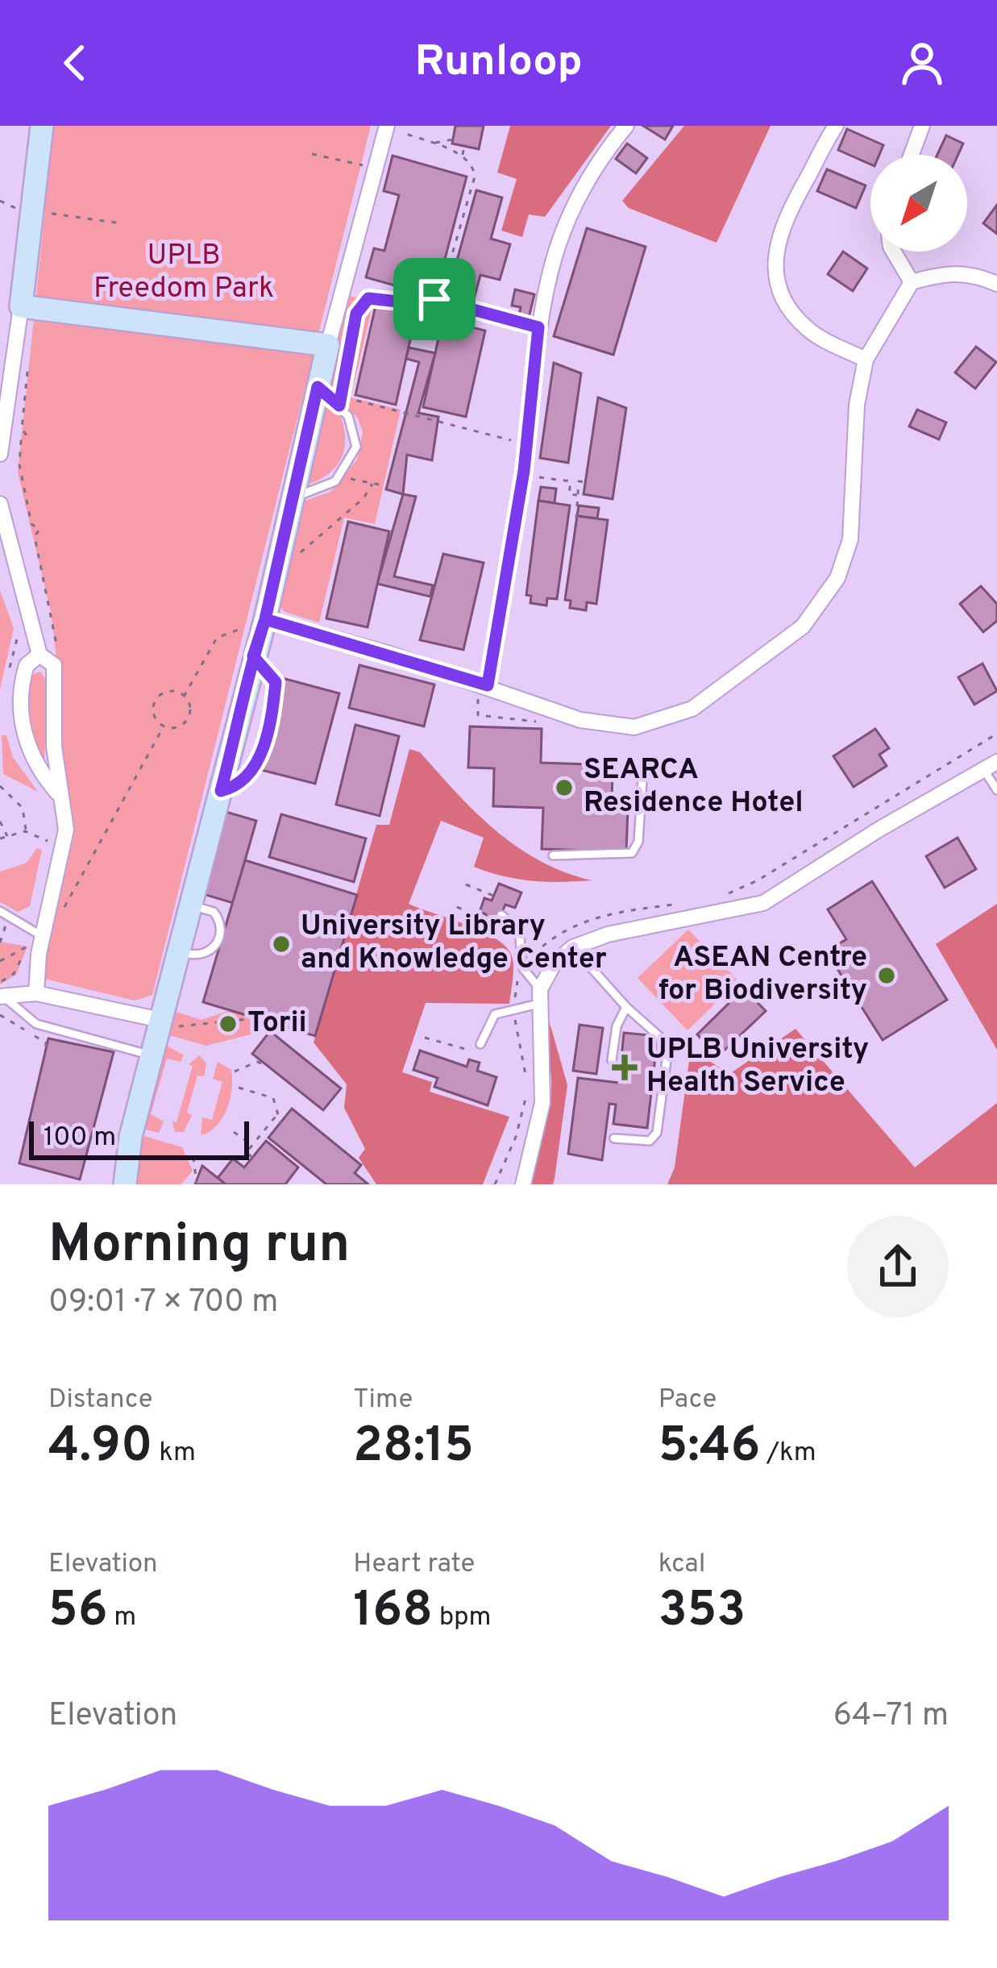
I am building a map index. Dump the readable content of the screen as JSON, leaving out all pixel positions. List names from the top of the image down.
{
  "parks": ["UPLB Freedom Park"],
  "places": {
    "other": [
      "SEARCA Residence Hotel",
      "University Library and Knowledge Center",
      "ASEAN Centre for Biodiversity",
      "Torii"
    ],
    "health": ["UPLB University Health Service"]
  },
  "scale_bar": "100 m",
  "north": "bottom left",
  "page": {
    "header": "Runloop",
    "scale": "100 m",
    "heading": ["Morning run", "09:01 · 7 × 700 m"],
    "stats": [
      ["Distance", "4.90 km"],
      ["Time", "28:15"],
      ["Pace", "5:46 /km"],
      ["Elevation", "56 m"],
      ["Heart rate", "168 bpm"],
      ["kcal", "353"]
    ],
    "chart": ["Elevation", "64–71 m"]
  }
}
